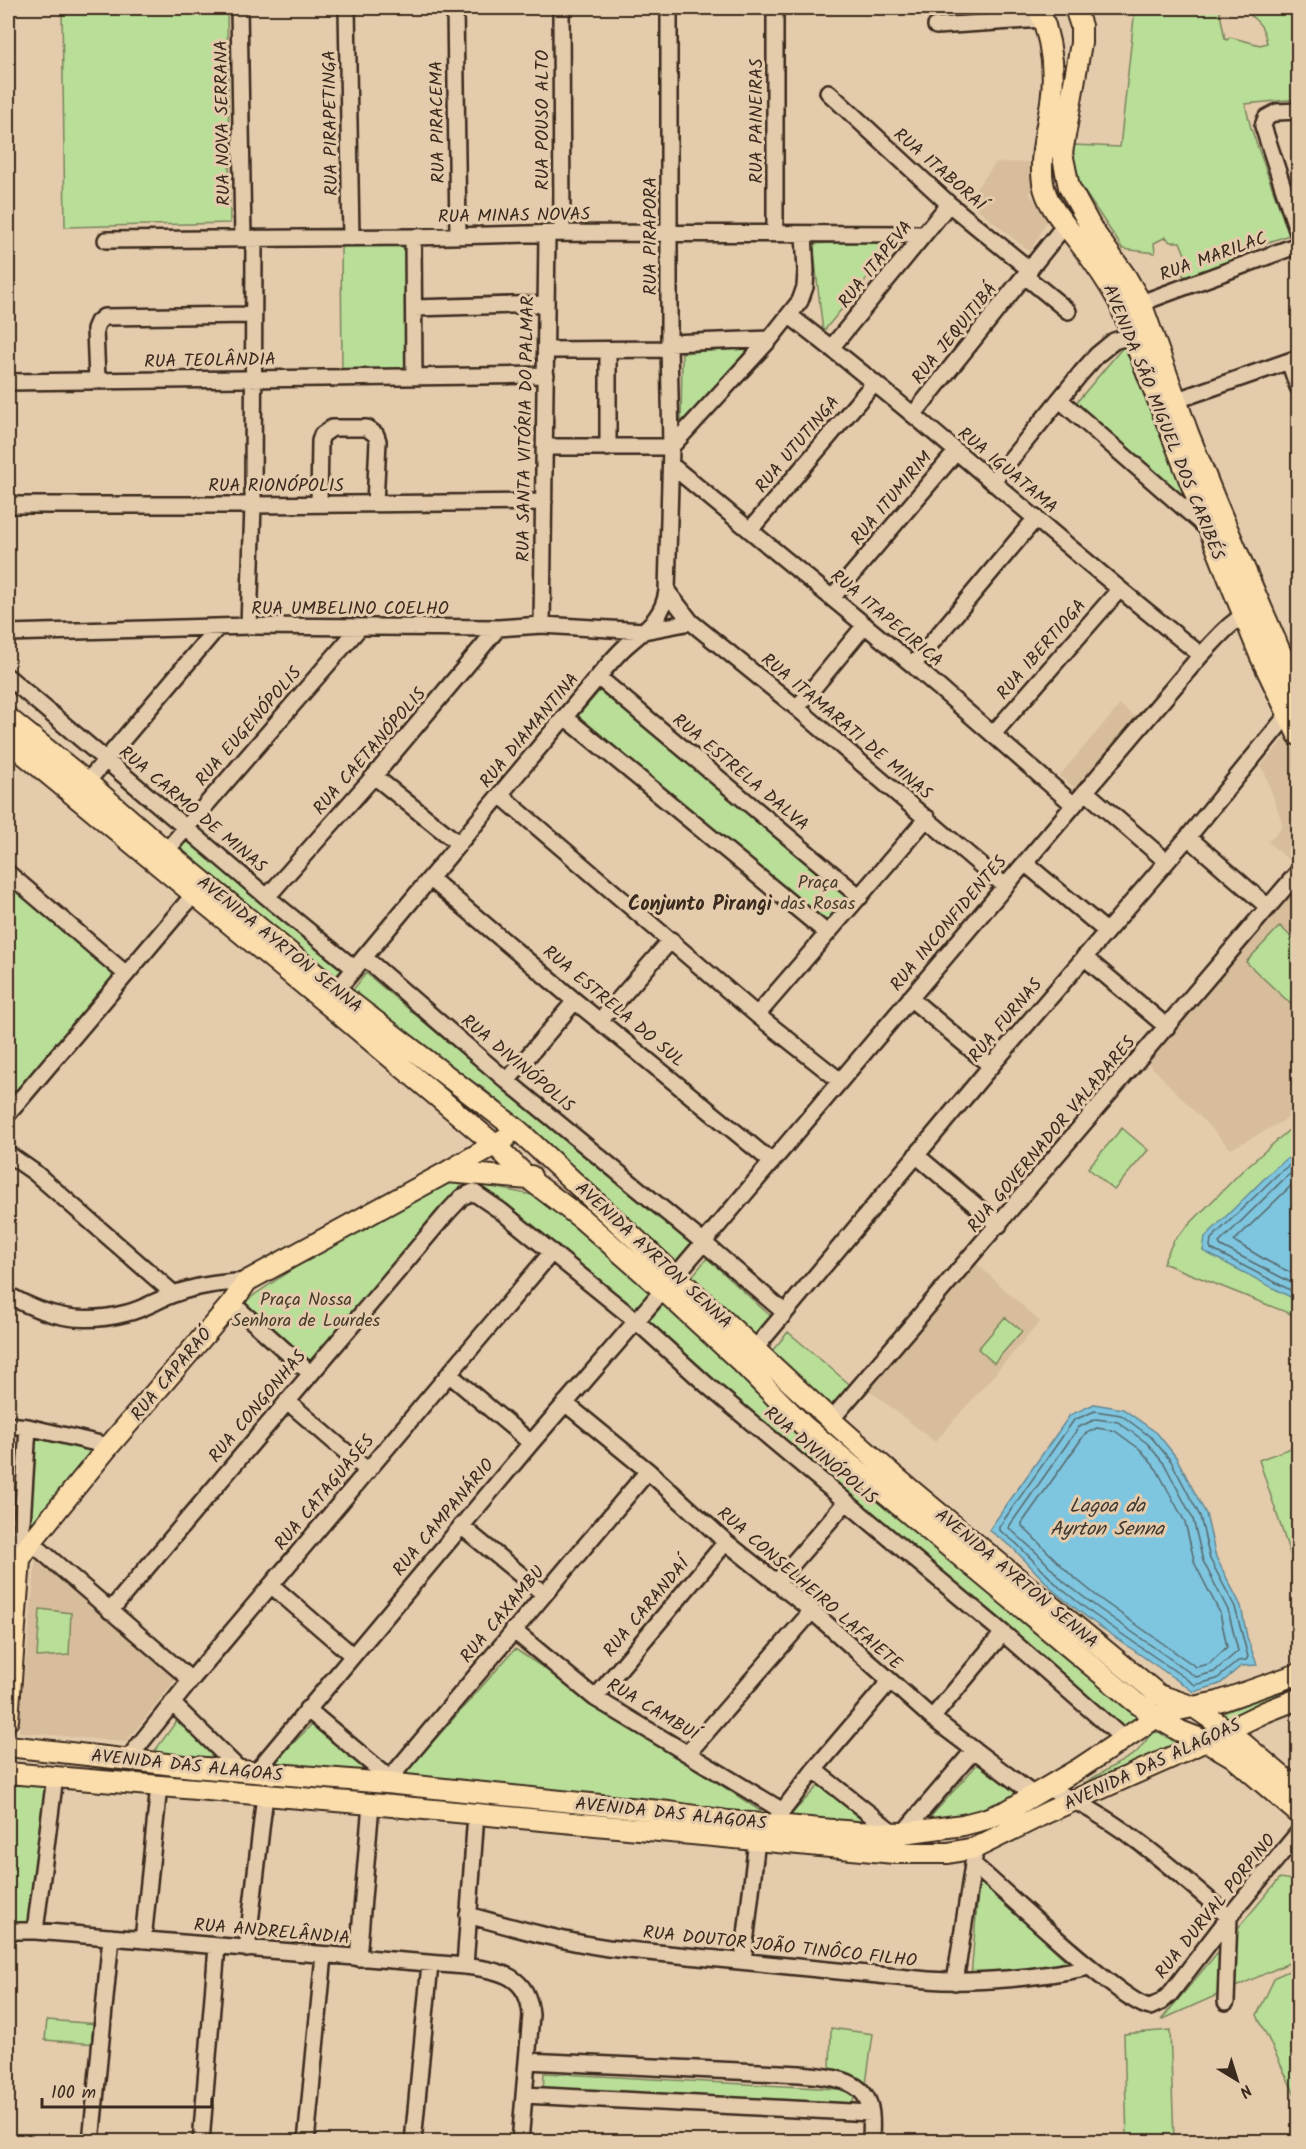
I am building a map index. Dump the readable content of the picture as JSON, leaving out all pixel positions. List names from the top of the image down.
{
  "streets": {
    "main road": [
      "AVENIDA SÃO MIGUEL DOS CARIBÉS",
      "AVENIDA AYRTON SENNA",
      "RUA CAPARAÓ",
      "AVENIDA DAS ALAGOAS"
    ],
    "street": [
      "RUA POUSO ALTO",
      "RUA PAINEIRAS",
      "RUA PIRACEMA",
      "RUA NOVA SERRANA",
      "RUA PIRAPETINGA",
      "RUA ITABORAÍ",
      "RUA MINAS NOVAS",
      "RUA PIRAPORA",
      "RUA MARILAC",
      "RUA ITAPEVA",
      "RUA JEQUITIBÁ",
      "RUA TEOLÂNDIA",
      "RUA SANTA VITÓRIA DO PALMAR",
      "RUA UTUTINGA",
      "RUA IGUATAMA",
      "RUA RIONÓPOLIS",
      "RUA ITUMIRIM",
      "RUA UMBELINO COELHO",
      "RUA ITAPECIRICA",
      "RUA IBERTIOGA",
      "RUA EUGENÓPOLIS",
      "RUA ITAMARATI DE MINAS",
      "RUA DIAMANTINA",
      "RUA CAETANÓPOLIS",
      "RUA ESTRELA DALVA",
      "RUA CARMO DE MINAS",
      "RUA INCONFIDENTES",
      "RUA ESTRELA DO SUL",
      "RUA FURNAS",
      "RUA DIVINÓPOLIS",
      "RUA GOVERNADOR VALADARES",
      "RUA CONGONHAS",
      "RUA CATAGUASES",
      "RUA CAMPANÁRIO",
      "RUA CONSELHEIRO LAFAIETE",
      "RUA CARANDAÍ",
      "RUA CAXAMBU",
      "RUA CAMBUÍ",
      "RUA DURVAL PORPINO",
      "RUA ANDRELÂNDIA",
      "RUA DOUTOR JOÃO TINÔCO FILHO"
    ]
  },
  "crossings": [
    ["RUA POUSO ALTO", "RUA MINAS NOVAS"],
    ["RUA POUSO ALTO", "RUA SANTA VITÓRIA DO PALMAR"],
    ["RUA PAINEIRAS", "RUA MINAS NOVAS"],
    ["RUA PIRACEMA", "RUA MINAS NOVAS"],
    ["RUA NOVA SERRANA", "RUA MINAS NOVAS"],
    ["RUA NOVA SERRANA", "RUA TEOLÂNDIA"],
    ["RUA NOVA SERRANA", "RUA RIONÓPOLIS"],
    ["RUA NOVA SERRANA", "RUA UMBELINO COELHO"],
    ["RUA PIRAPETINGA", "RUA MINAS NOVAS"],
    ["RUA ITABORAÍ", "RUA ITAPEVA"],
    ["RUA ITABORAÍ", "RUA JEQUITIBÁ"],
    ["RUA MINAS NOVAS", "RUA PIRAPORA"],
    ["RUA MINAS NOVAS", "RUA ITAPEVA"],
    ["RUA MINAS NOVAS", "RUA SANTA VITÓRIA DO PALMAR"],
    ["RUA PIRAPORA", "RUA ITAPECIRICA"],
    ["RUA PIRAPORA", "RUA DIAMANTINA"],
    ["RUA MARILAC", "AVENIDA SÃO MIGUEL DOS CARIBÉS"],
    ["RUA ITAPEVA", "RUA IGUATAMA"],
    ["RUA JEQUITIBÁ", "AVENIDA SÃO MIGUEL DOS CARIBÉS"],
    ["RUA JEQUITIBÁ", "RUA IGUATAMA"],
    ["RUA TEOLÂNDIA", "RUA SANTA VITÓRIA DO PALMAR"],
    ["AVENIDA SÃO MIGUEL DOS CARIBÉS", "RUA INCONFIDENTES"],
    ["AVENIDA SÃO MIGUEL DOS CARIBÉS", "RUA FURNAS"],
    ["RUA SANTA VITÓRIA DO PALMAR", "RUA RIONÓPOLIS"],
    ["RUA SANTA VITÓRIA DO PALMAR", "RUA UMBELINO COELHO"],
    ["RUA UTUTINGA", "RUA IGUATAMA"],
    ["RUA UTUTINGA", "RUA ITAPECIRICA"],
    ["RUA IGUATAMA", "RUA ITUMIRIM"],
    ["RUA IGUATAMA", "RUA IBERTIOGA"],
    ["RUA IGUATAMA", "RUA INCONFIDENTES"],
    ["RUA ITUMIRIM", "RUA ITAPECIRICA"],
    ["RUA UMBELINO COELHO", "RUA EUGENÓPOLIS"],
    ["RUA UMBELINO COELHO", "RUA ITAMARATI DE MINAS"],
    ["RUA UMBELINO COELHO", "RUA DIAMANTINA"],
    ["RUA UMBELINO COELHO", "RUA CAETANÓPOLIS"],
    ["RUA ITAPECIRICA", "RUA IBERTIOGA"],
    ["RUA ITAPECIRICA", "RUA DIAMANTINA"],
    ["RUA ITAPECIRICA", "RUA INCONFIDENTES"],
    ["RUA EUGENÓPOLIS", "RUA CARMO DE MINAS"],
    ["RUA EUGENÓPOLIS", "AVENIDA AYRTON SENNA"],
    ["RUA ITAMARATI DE MINAS", "RUA DIAMANTINA"],
    ["RUA ITAMARATI DE MINAS", "RUA INCONFIDENTES"],
    ["RUA DIAMANTINA", "RUA ESTRELA DALVA"],
    ["RUA DIAMANTINA", "RUA CARMO DE MINAS"],
    ["RUA DIAMANTINA", "AVENIDA AYRTON SENNA"],
    ["RUA DIAMANTINA", "RUA ESTRELA DO SUL"],
    ["RUA DIAMANTINA", "RUA DIVINÓPOLIS"],
    ["RUA CAETANÓPOLIS", "RUA CARMO DE MINAS"],
    ["RUA CARMO DE MINAS", "RUA DIVINÓPOLIS"],
    ["RUA INCONFIDENTES", "AVENIDA AYRTON SENNA"],
    ["RUA INCONFIDENTES", "RUA ESTRELA DO SUL"],
    ["RUA INCONFIDENTES", "RUA DIVINÓPOLIS"],
    ["RUA INCONFIDENTES", "RUA CAMPANÁRIO"],
    ["AVENIDA AYRTON SENNA", "RUA FURNAS"],
    ["AVENIDA AYRTON SENNA", "RUA GOVERNADOR VALADARES"],
    ["AVENIDA AYRTON SENNA", "RUA CAPARAÓ"],
    ["AVENIDA AYRTON SENNA", "RUA CAMPANÁRIO"],
    ["AVENIDA AYRTON SENNA", "AVENIDA DAS ALAGOAS"],
    ["RUA FURNAS", "RUA DIVINÓPOLIS"],
    ["RUA DIVINÓPOLIS", "RUA CONGONHAS"],
    ["RUA DIVINÓPOLIS", "RUA CATAGUASES"],
    ["RUA DIVINÓPOLIS", "RUA CAMPANÁRIO"],
    ["RUA DIVINÓPOLIS", "AVENIDA DAS ALAGOAS"],
    ["RUA CATAGUASES", "AVENIDA DAS ALAGOAS"],
    ["RUA CAMPANÁRIO", "RUA CONSELHEIRO LAFAIETE"],
    ["RUA CAMPANÁRIO", "AVENIDA DAS ALAGOAS"],
    ["RUA CONSELHEIRO LAFAIETE", "RUA CARANDAÍ"],
    ["RUA CONSELHEIRO LAFAIETE", "RUA CAXAMBU"],
    ["RUA CONSELHEIRO LAFAIETE", "AVENIDA DAS ALAGOAS"],
    ["RUA CONSELHEIRO LAFAIETE", "RUA DURVAL PORPINO"],
    ["RUA CARANDAÍ", "RUA CAMBUÍ"],
    ["RUA CAXAMBU", "RUA CAMBUÍ"],
    ["RUA CAXAMBU", "AVENIDA DAS ALAGOAS"],
    ["RUA CAMBUÍ", "AVENIDA DAS ALAGOAS"],
    ["RUA DURVAL PORPINO", "RUA DOUTOR JOÃO TINÔCO FILHO"]
  ],
  "districts": ["Conjunto Pirangi"],
  "water": ["Lagoa da Ayrton Senna"],
  "parks": ["Praça das Rosas", "Praça Nossa Senhora de Lourdes"],
  "scale_bar": "100 m",
  "north": "bottom right"
}
